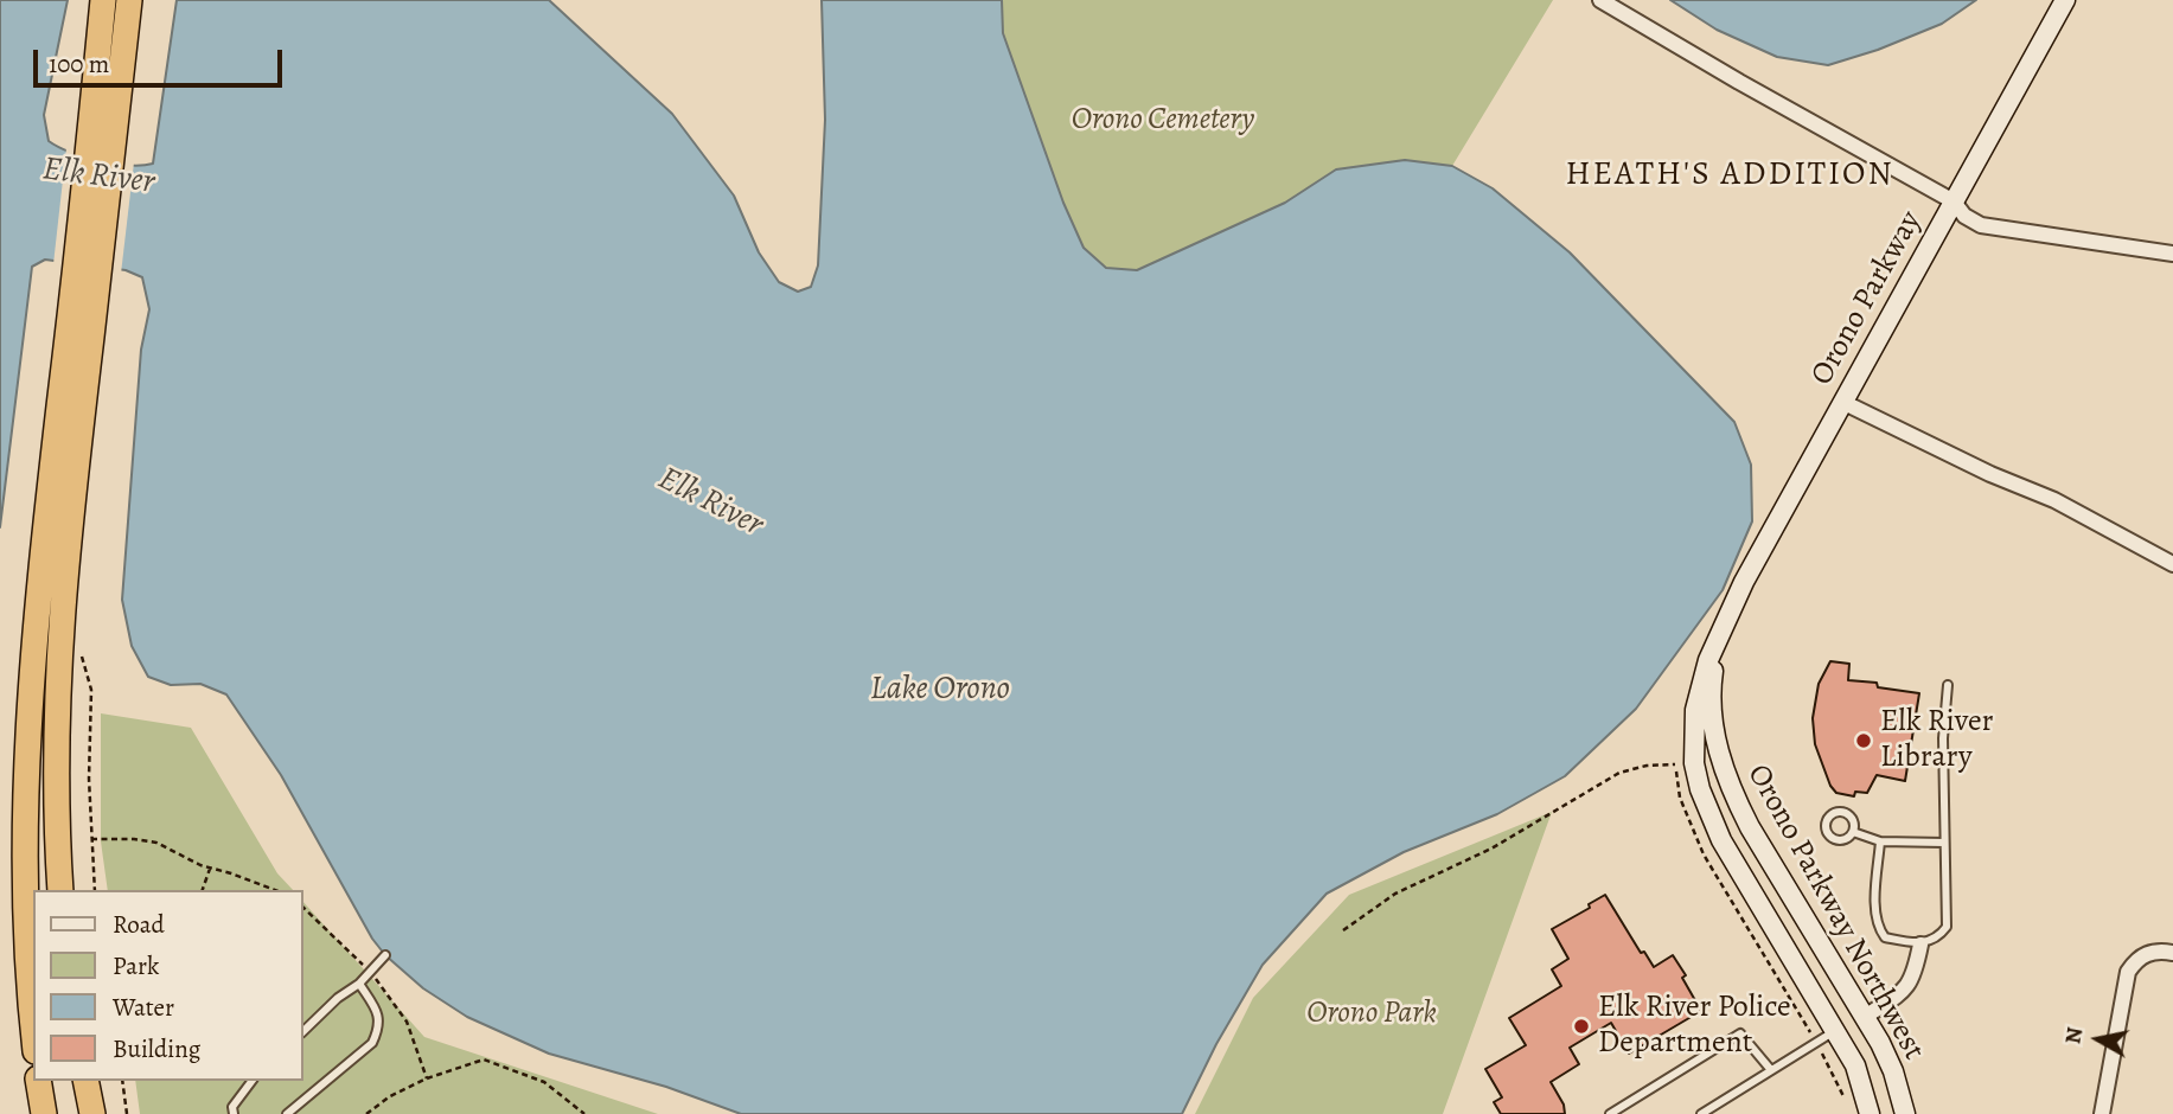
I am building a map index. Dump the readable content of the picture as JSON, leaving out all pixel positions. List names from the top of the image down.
{
  "streets": {
    "street": ["Orono Parkway", "Orono Parkway Northwest"]
  },
  "crossings": [
    ["Orono Parkway", "Orono Parkway Northwest"]
  ],
  "districts": ["HEATH'S ADDITION"],
  "water": ["Elk River", "Lake Orono"],
  "parks": ["Orono Cemetery", "Orono Park"],
  "places": ["Elk River Library", "Elk River Police Department"],
  "legend": [
    "Road",
    "Park",
    "Water",
    "Building"
  ],
  "scale_bar": "100 m",
  "north": "left"
}
